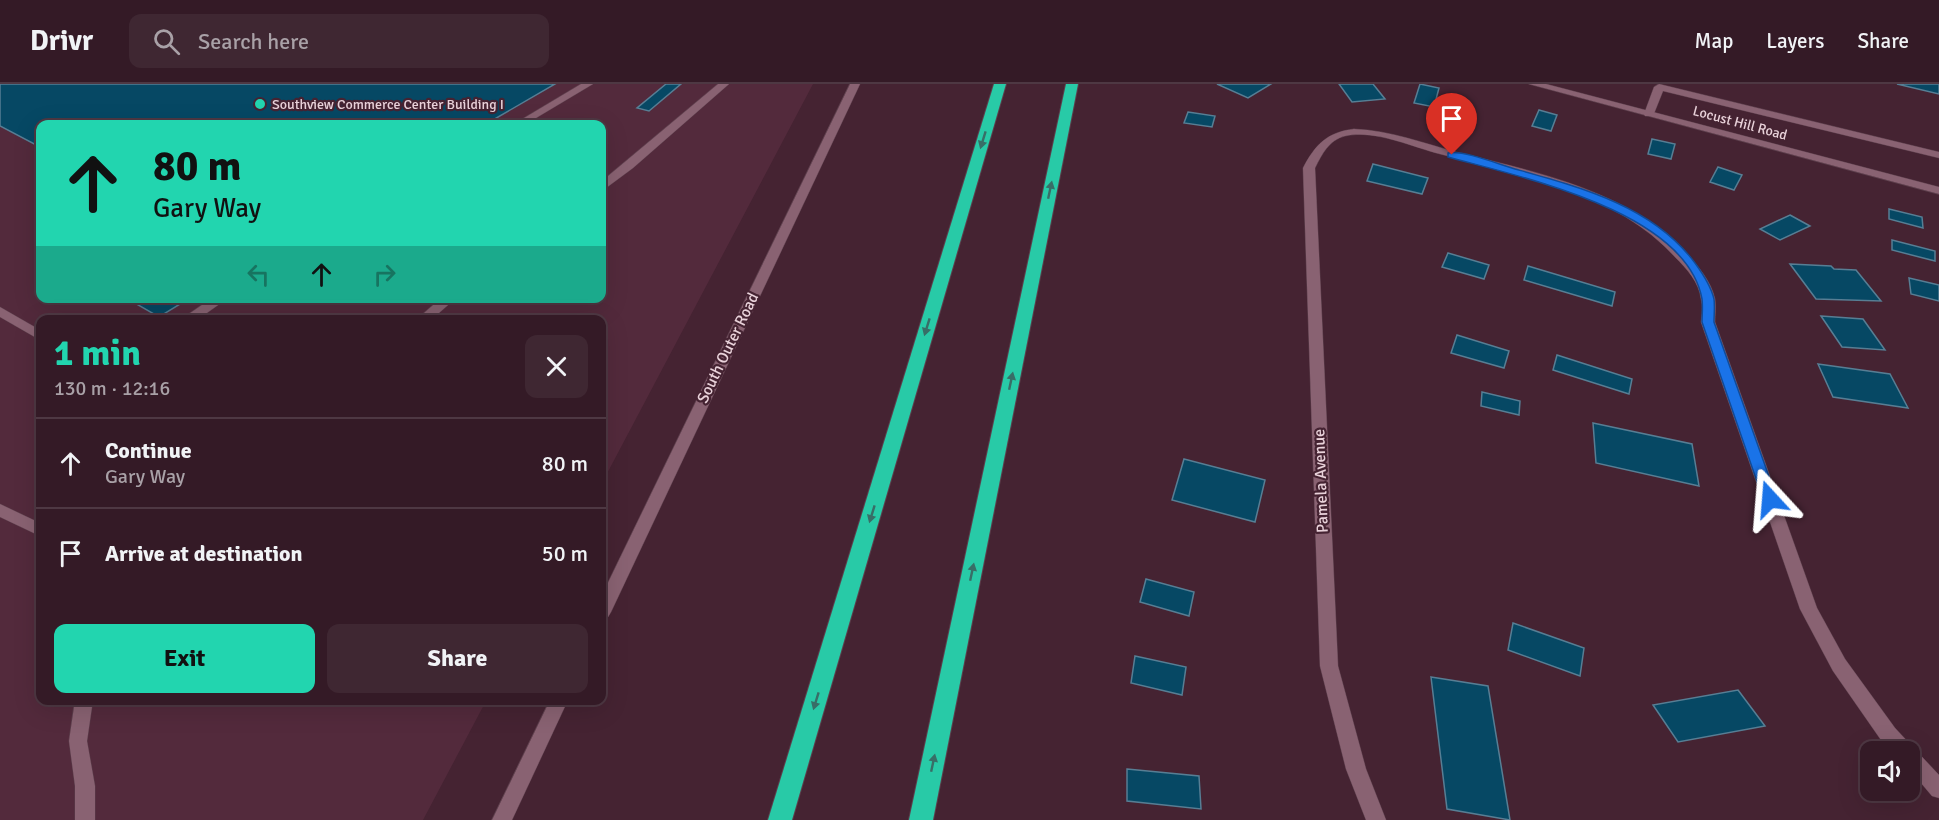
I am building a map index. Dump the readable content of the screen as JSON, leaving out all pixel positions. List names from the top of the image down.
{
  "streets": {
    "street": ["Locust Hill Road", "South Outer Road", "Pamela Avenue"]
  },
  "places": ["Southview Commerce Center Building I"],
  "page": {
    "header": "Drivr",
    "search": "Search here",
    "nav": ["Map", "Layers", "Share"],
    "turn": ["80 m", "Gary Way"],
    "heading": ["1 min", "130 m · 12:16"],
    "list": [
      {
        "name": "Continue",
        "note": "Gary Way",
        "value": "80 m"
      },
      {
        "name": "Arrive at destination",
        "value": "50 m"
      }
    ],
    "buttons": ["Exit", "Share"]
  }
}
